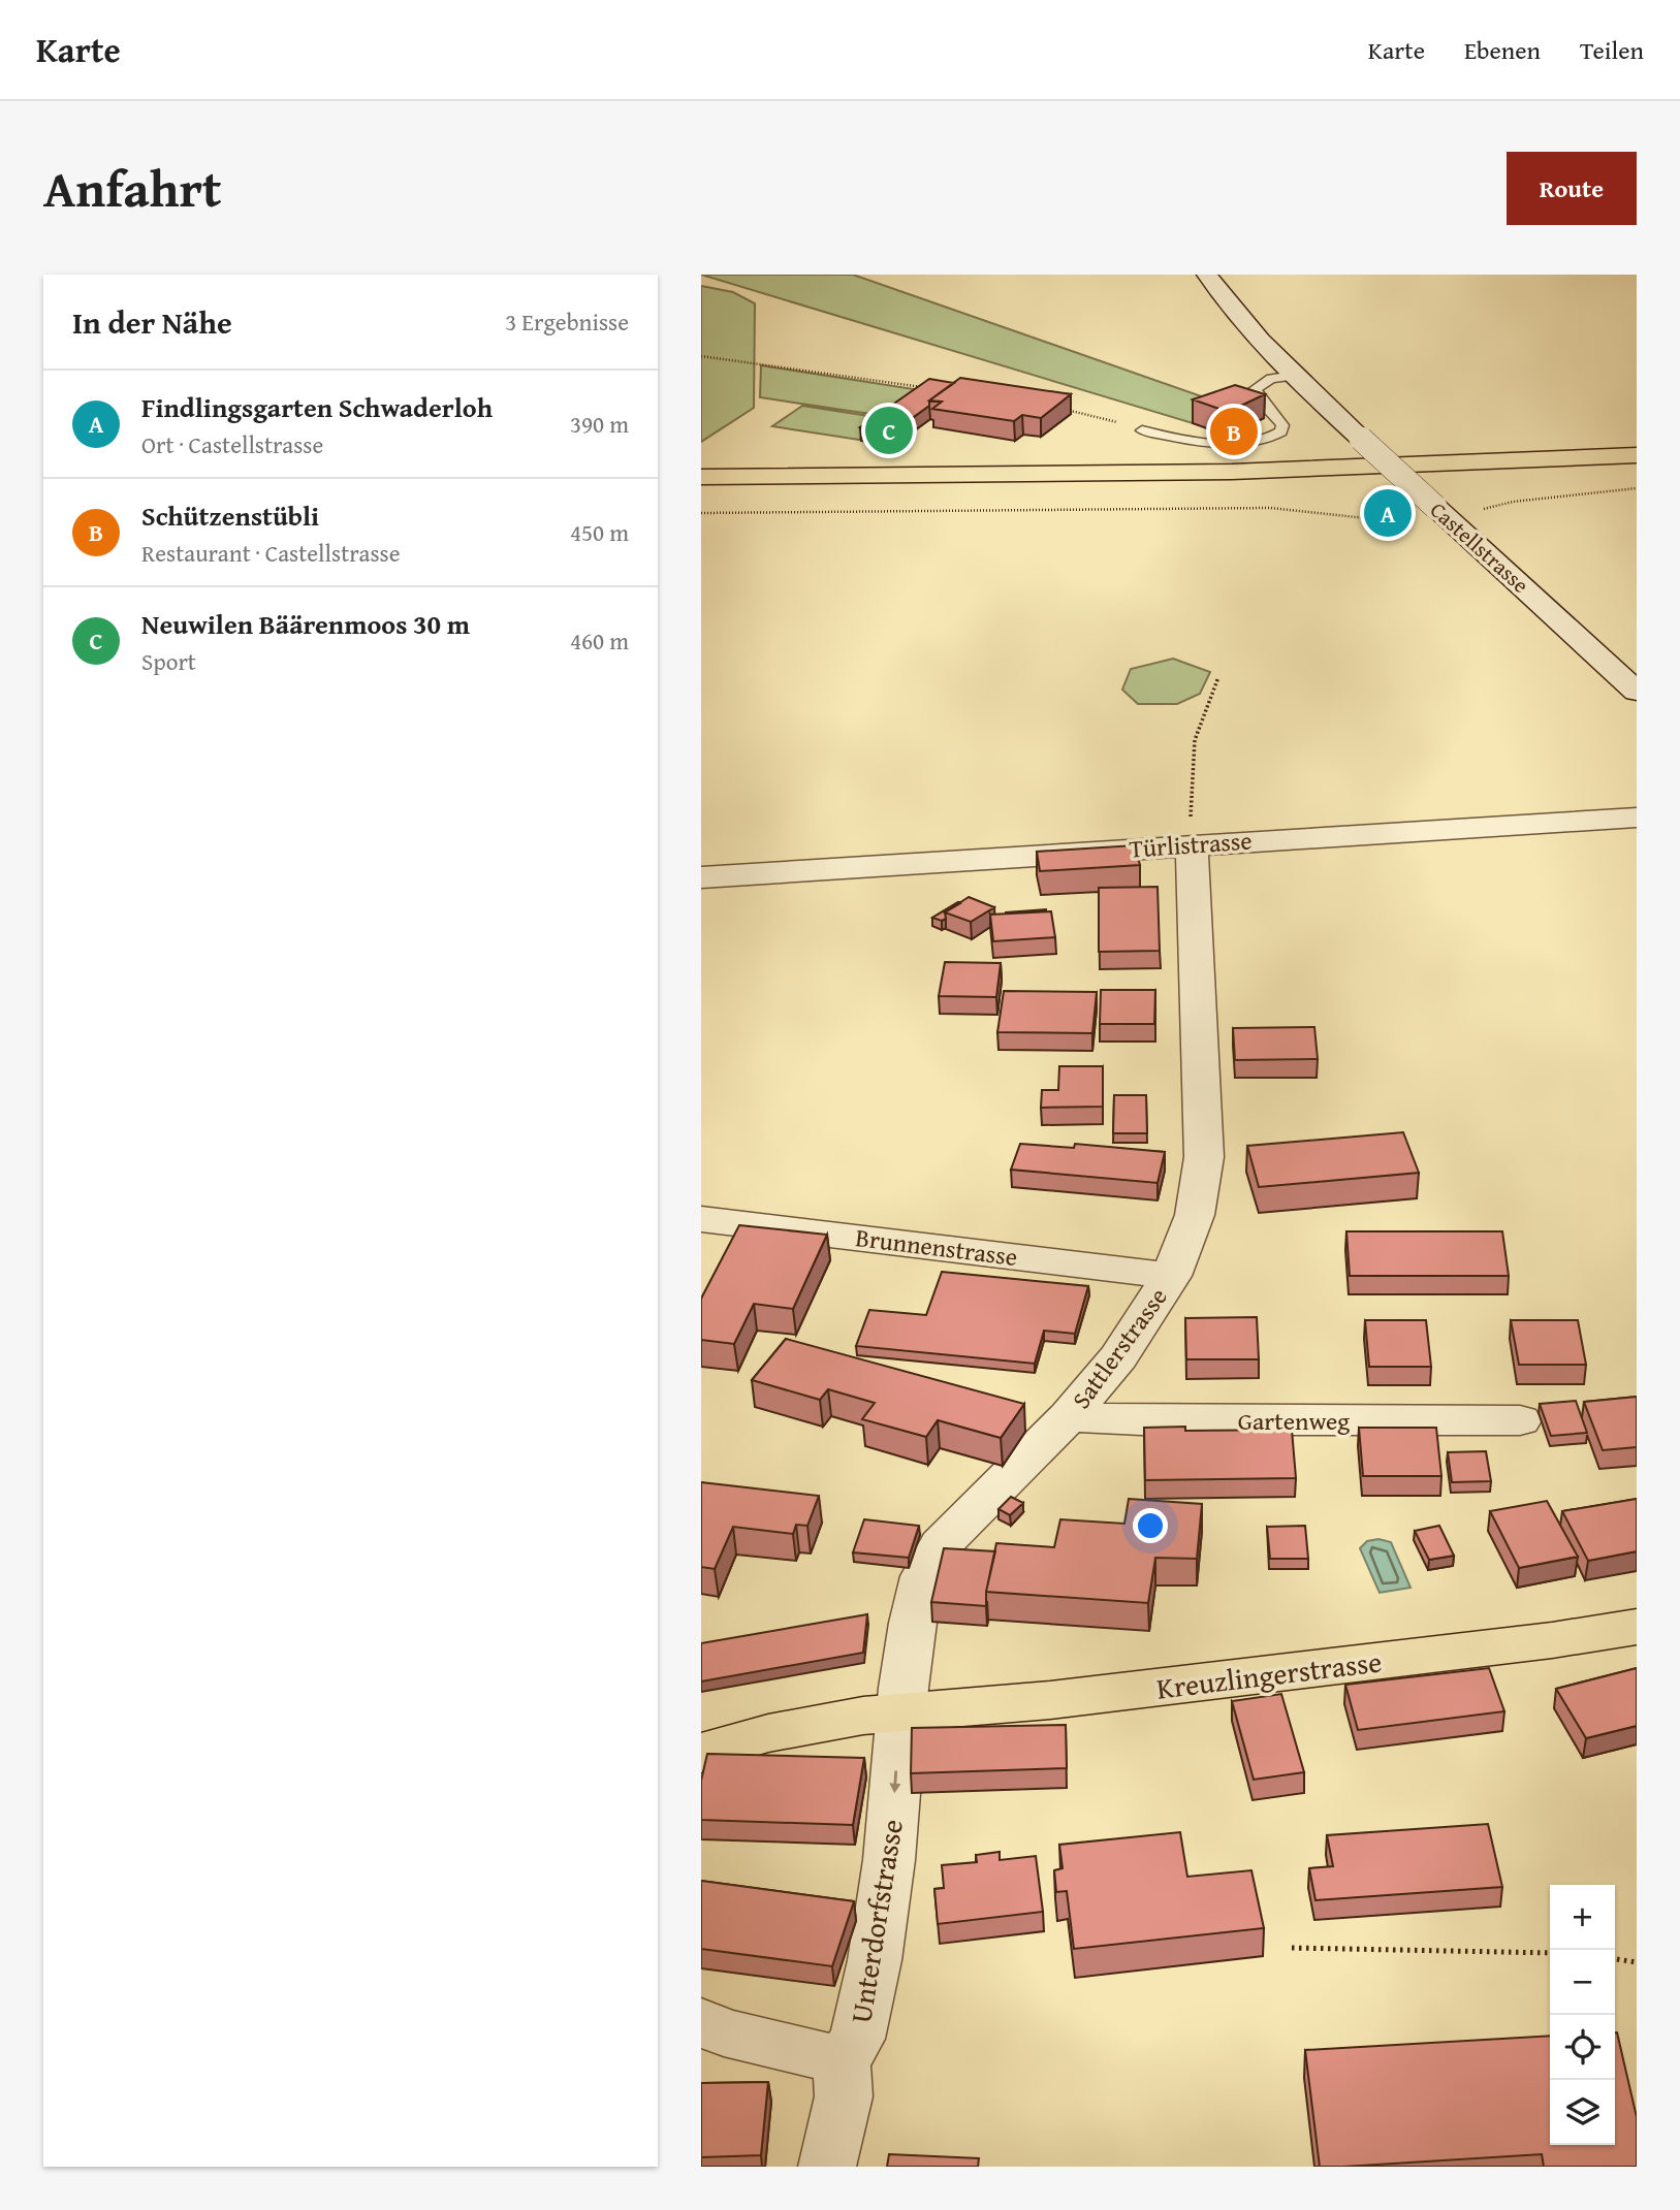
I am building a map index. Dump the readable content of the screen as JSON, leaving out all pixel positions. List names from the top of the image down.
{
  "streets": {
    "main road": ["Kreuzlingerstrasse"],
    "street": [
      "Castellstrasse",
      "Türlistrasse",
      "Brunnenstrasse",
      "Sattlerstrasse",
      "Gartenweg",
      "Unterdorfstrasse"
    ]
  },
  "crossings": [
    ["Türlistrasse", "Sattlerstrasse"],
    ["Brunnenstrasse", "Sattlerstrasse"],
    ["Sattlerstrasse", "Gartenweg"],
    ["Sattlerstrasse", "Kreuzlingerstrasse"],
    ["Sattlerstrasse", "Unterdorfstrasse"],
    ["Kreuzlingerstrasse", "Unterdorfstrasse"]
  ],
  "one_way": ["Unterdorfstrasse"],
  "page": {
    "header": "Karte",
    "nav": ["Karte", "Ebenen", "Teilen"],
    "title": "Anfahrt",
    "buttons": "Route",
    "heading": ["In der Nähe", "3 Ergebnisse"],
    "list": [
      {
        "mark": "A",
        "name": "Findlingsgarten Schwaderloh",
        "note": "Ort · Castellstrasse",
        "value": "390 m"
      },
      {
        "mark": "B",
        "name": "Schützenstübli",
        "note": "Restaurant · Castellstrasse",
        "value": "450 m"
      },
      {
        "mark": "C",
        "name": "Neuwilen Bäärenmoos 30 m",
        "note": "Sport",
        "value": "460 m"
      }
    ],
    "pins": ["C", "B", "A"],
    "map_buttons": ["+", "−"]
  }
}
